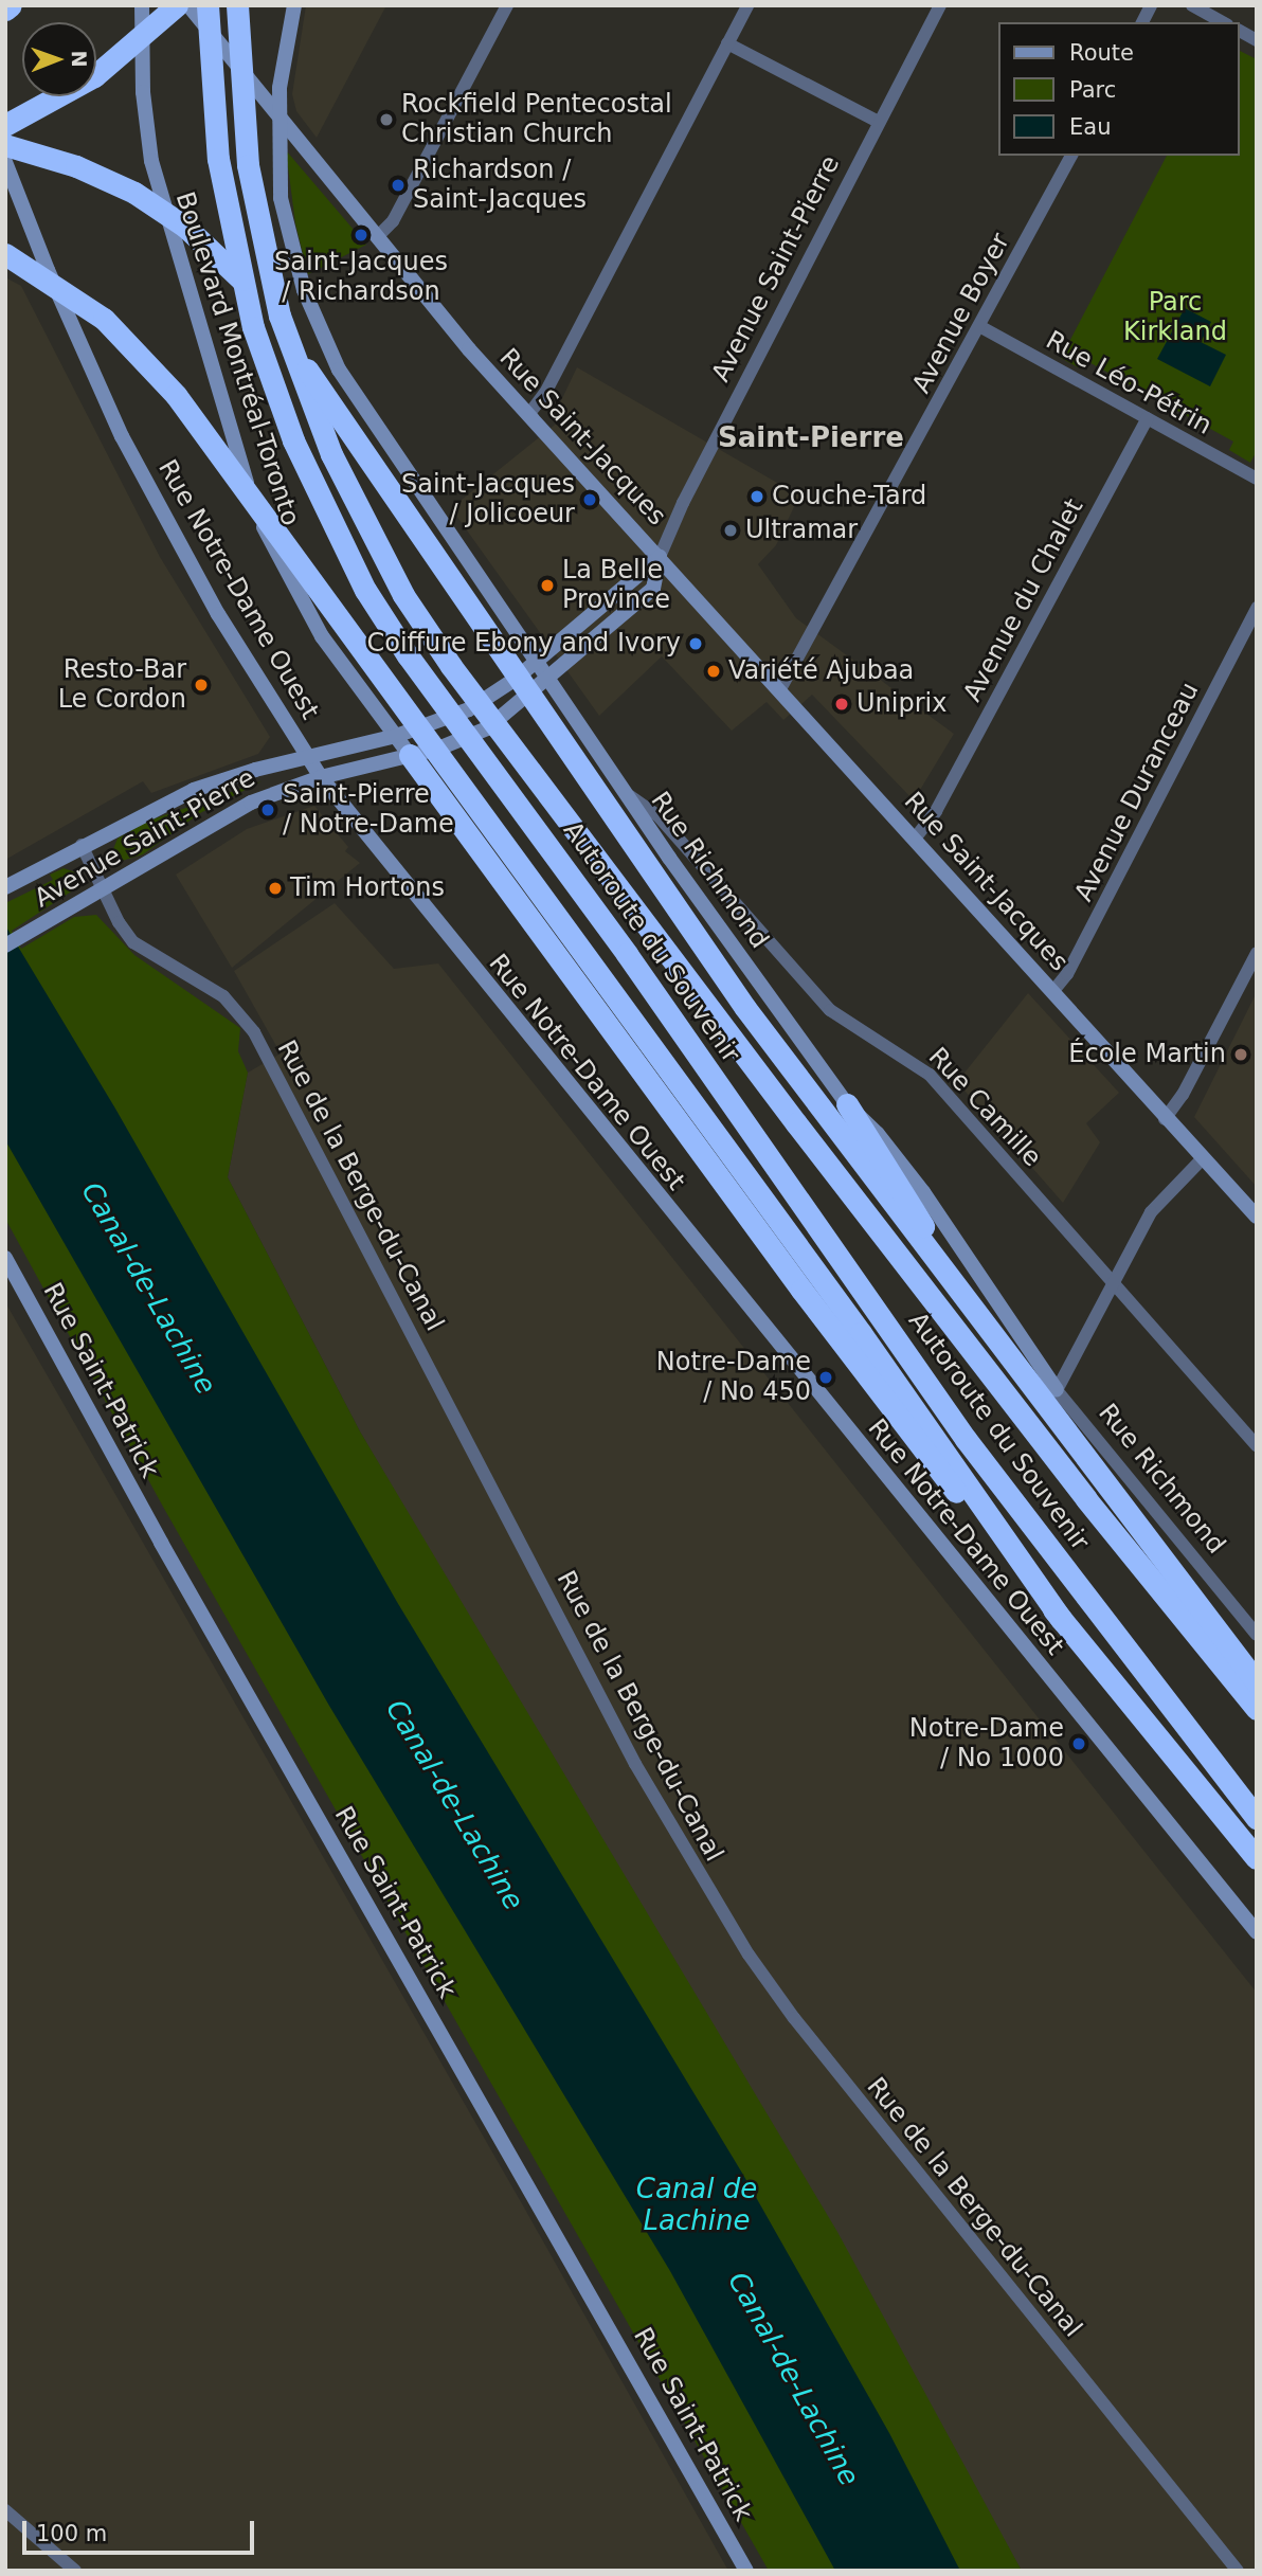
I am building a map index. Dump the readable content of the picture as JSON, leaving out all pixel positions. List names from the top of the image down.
{
  "streets": {
    "highway": ["Autoroute du Souvenir"],
    "main road": [
      "Avenue Saint-Pierre",
      "Boulevard Montréal-Toronto",
      "Rue Saint-Jacques",
      "Rue Notre-Dame Ouest",
      "Rue Richmond",
      "Rue Saint-Patrick"
    ],
    "street": [
      "Avenue Boyer",
      "Rue Léo-Pétrin",
      "Avenue du Chalet",
      "Avenue Duranceau",
      "Rue Camille",
      "Rue de la Berge-du-Canal"
    ]
  },
  "crossings": [
    ["Avenue Saint-Pierre", "Boulevard Montréal-Toronto"],
    ["Avenue Saint-Pierre", "Rue Saint-Jacques"],
    ["Avenue Saint-Pierre", "Rue Notre-Dame Ouest"],
    ["Avenue Saint-Pierre", "Rue Richmond"],
    ["Avenue Saint-Pierre", "Rue de la Berge-du-Canal"],
    ["Avenue Boyer", "Rue Léo-Pétrin"],
    ["Avenue Boyer", "Rue Saint-Jacques"],
    ["Rue Léo-Pétrin", "Avenue du Chalet"],
    ["Rue Saint-Jacques", "Avenue du Chalet"],
    ["Rue Saint-Jacques", "Avenue Duranceau"],
    ["Rue Richmond", "Rue Camille"]
  ],
  "districts": ["Saint-Pierre"],
  "water": ["Canal-de-Lachine", "Canal de Lachine"],
  "parks": ["Parc Kirkland"],
  "places": [
    "Rockfield Pentecostal Christian Church",
    "Richardson / Saint-Jacques",
    "Saint-Jacques / Richardson",
    "Couche-Tard",
    "Saint-Jacques / Jolicoeur",
    "Ultramar",
    "La Belle Province",
    "Coiffure Ebony and Ivory",
    "Variété Ajubaa",
    "Resto-Bar Le Cordon",
    "Uniprix",
    "Saint-Pierre / Notre-Dame",
    "Tim Hortons",
    "École Martin",
    "Notre-Dame / No 450",
    "Notre-Dame / No 1000"
  ],
  "legend": ["Route", "Parc", "Eau"],
  "scale_bar": "100 m",
  "north": "right"
}
